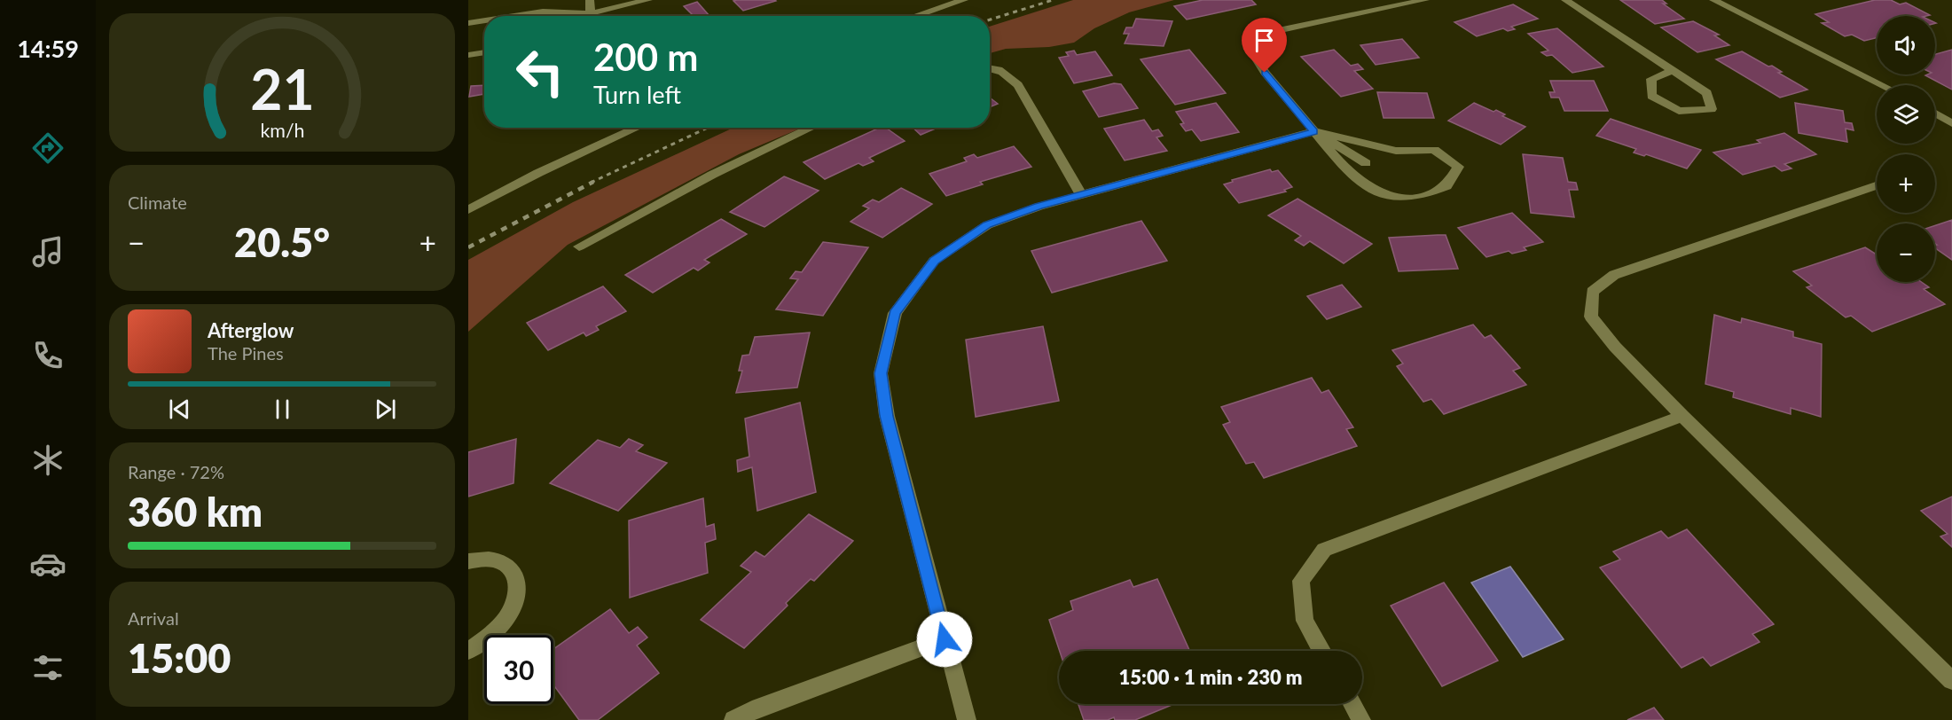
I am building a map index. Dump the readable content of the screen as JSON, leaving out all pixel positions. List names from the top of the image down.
{
  "page": {
    "tabs": "14:59",
    "map_buttons": ["+", "−"],
    "turn": ["200 m", "Turn left"],
    "tile": [
      "Climate",
      ["Range · 72%", "360 km"],
      ["Arrival", "15:00"]
    ],
    "heat": ["−", "20.5°", "+"],
    "song": ["Afterglow", "The Pines"],
    "limit": "30",
    "trip": "15:00 · 1 min · 230 m",
    "gauge": ["21", "km/h"]
  }
}
